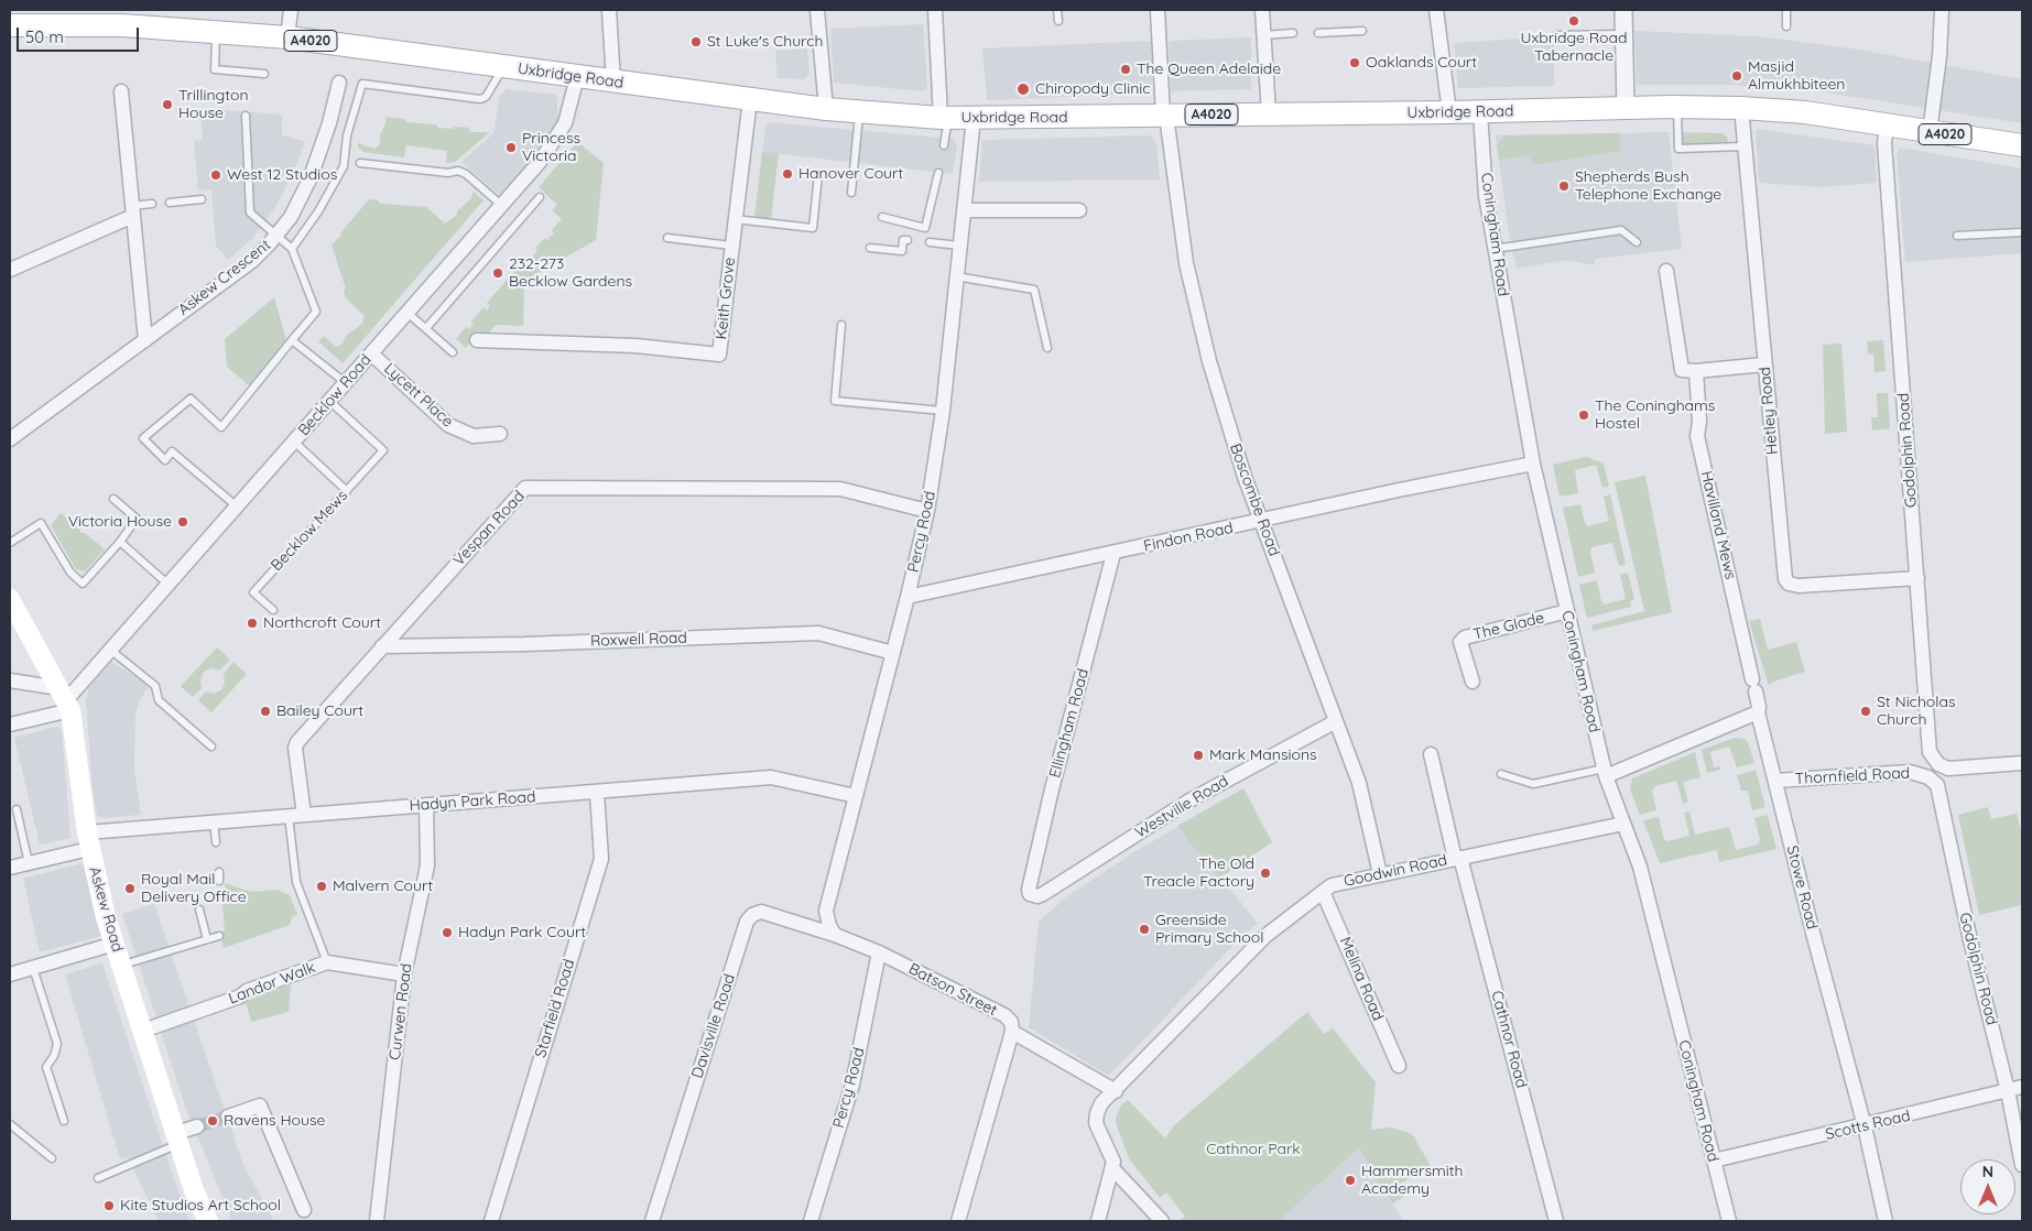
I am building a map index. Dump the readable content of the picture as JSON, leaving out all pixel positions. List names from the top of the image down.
{
  "streets": {
    "main road": ["A4020", "Uxbridge Road", "Askew Road"],
    "street": [
      "Coningham Road",
      "Askew Crescent",
      "Keith Grove",
      "Becklow Road",
      "Lycett Place",
      "Hetley Road",
      "Godolphin Road",
      "Boscombe Road",
      "Havilland Mews",
      "Vespan Road",
      "Percy Road",
      "Findon Road",
      "The Glade",
      "Roxwell Road",
      "Ellingham Road",
      "Thornfield Road",
      "Hadyn Park Road",
      "Westville Road",
      "Goodwin Road",
      "Stowe Road",
      "Melina Road",
      "Landor Walk",
      "Batson Street",
      "Starfield Road",
      "Curwen Road",
      "Davisville Road",
      "Cathnor Road",
      "Scotts Road"
    ],
    "lane": ["Becklow Mews"]
  },
  "crossings": [
    ["Uxbridge Road", "Coningham Road"],
    ["Uxbridge Road", "Keith Grove"],
    ["Uxbridge Road", "Becklow Road"],
    ["Uxbridge Road", "Hetley Road"],
    ["Uxbridge Road", "Godolphin Road"],
    ["Uxbridge Road", "Boscombe Road"],
    ["Uxbridge Road", "Percy Road"],
    ["Coningham Road", "Findon Road"],
    ["Coningham Road", "The Glade"],
    ["Coningham Road", "Goodwin Road"],
    ["Coningham Road", "Scotts Road"],
    ["Becklow Road", "Lycett Place"],
    ["Becklow Road", "Becklow Mews"],
    ["Becklow Road", "Askew Road"],
    ["Hetley Road", "Godolphin Road"],
    ["Godolphin Road", "Thornfield Road"],
    ["Godolphin Road", "Scotts Road"],
    ["Boscombe Road", "Findon Road"],
    ["Boscombe Road", "Westville Road"],
    ["Boscombe Road", "Goodwin Road"],
    ["Havilland Mews", "Stowe Road"],
    ["Vespan Road", "Percy Road"],
    ["Vespan Road", "Roxwell Road"],
    ["Vespan Road", "Hadyn Park Road"],
    ["Percy Road", "Findon Road"],
    ["Percy Road", "Roxwell Road"],
    ["Percy Road", "Hadyn Park Road"],
    ["Percy Road", "Batson Street"],
    ["Percy Road", "Davisville Road"],
    ["Findon Road", "Ellingham Road"],
    ["Ellingham Road", "Westville Road"],
    ["Thornfield Road", "Stowe Road"],
    ["Hadyn Park Road", "Askew Road"],
    ["Hadyn Park Road", "Starfield Road"],
    ["Hadyn Park Road", "Curwen Road"],
    ["Goodwin Road", "Melina Road"],
    ["Goodwin Road", "Batson Street"],
    ["Goodwin Road", "Cathnor Road"],
    ["Stowe Road", "Scotts Road"],
    ["Askew Road", "Landor Walk"],
    ["Landor Walk", "Curwen Road"],
    ["Batson Street", "Davisville Road"]
  ],
  "parks": ["Cathnor Park"],
  "places": [
    "Uxbridge Road Tabernacle",
    "St Luke's Church",
    "Oaklands Court",
    "The Queen Adelaide",
    "Masjid Almukhbiteen",
    "Chiropody Clinic",
    "Trillington House",
    "Princess Victoria",
    "Hanover Court",
    "West 12 Studios",
    "Shepherds Bush Telephone Exchange",
    "232-273 Becklow Gardens",
    "The Coninghams Hostel",
    "Victoria House",
    "Northcroft Court",
    "Bailey Court",
    "St Nicholas Church",
    "Mark Mansions",
    "The Old Treacle Factory",
    "Malvern Court",
    "Royal Mail Delivery Office",
    "Greenside Primary School",
    "Hadyn Park Court",
    "Ravens House",
    "Hammersmith Academy",
    "Kite Studios Art School"
  ],
  "scale_bar": "50 m",
  "north": "top"
}
